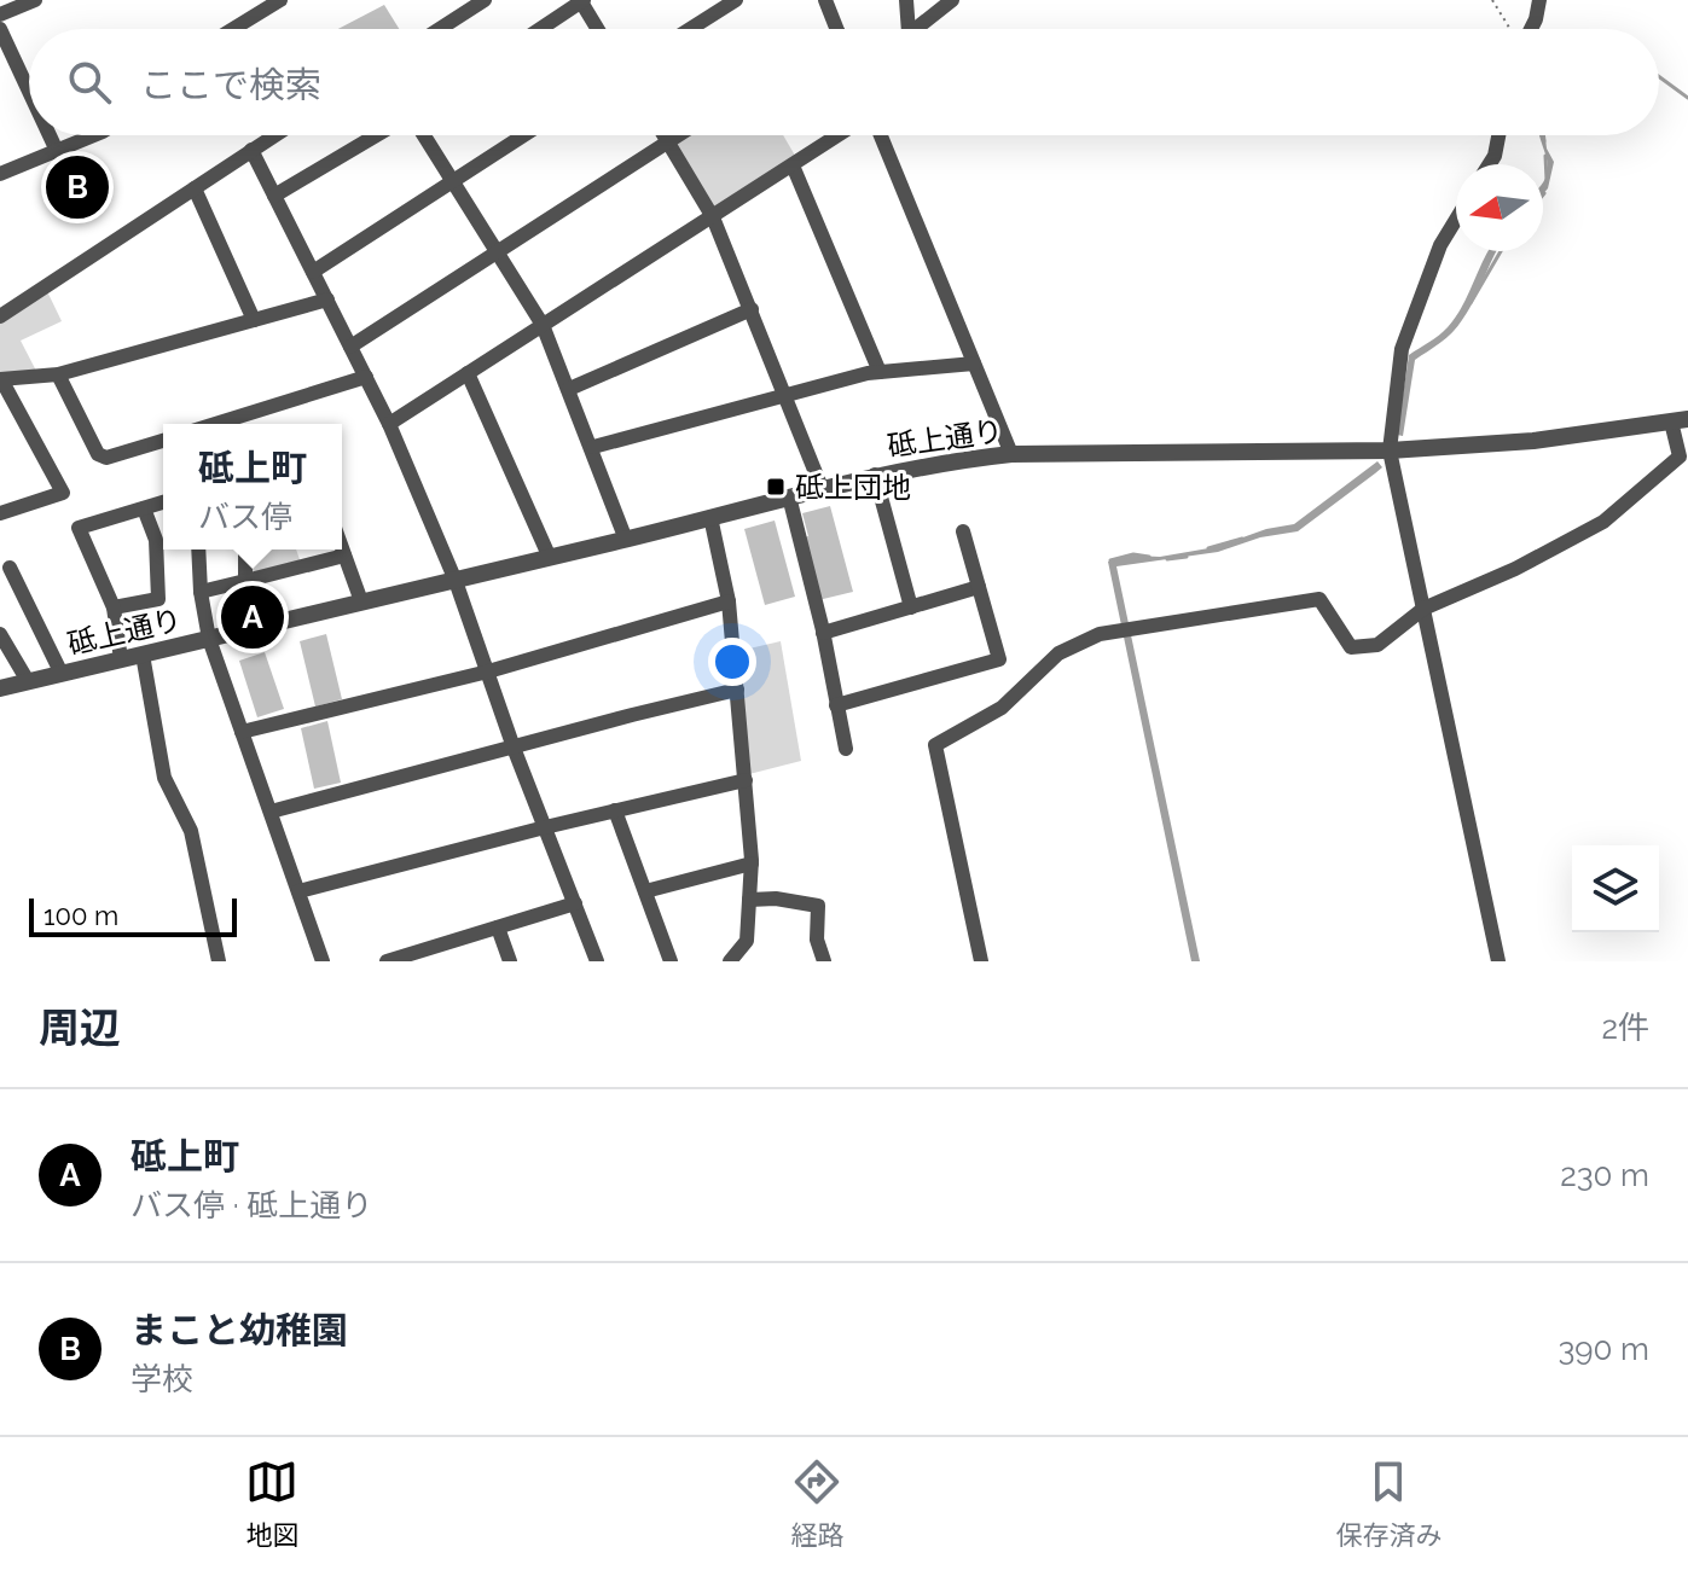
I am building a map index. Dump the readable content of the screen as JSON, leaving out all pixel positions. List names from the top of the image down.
{
  "streets": {
    "street": ["砥上通り"]
  },
  "places": {
    "transit": ["砥上団地"]
  },
  "scale_bar": "100 m",
  "north": "left",
  "page": {
    "search": "ここで検索",
    "pins": ["B", "A"],
    "popup": ["砥上町", "バス停"],
    "scale": "100 m",
    "heading": ["周辺", "2件"],
    "list": [
      {
        "mark": "A",
        "name": "砥上町",
        "note": "バス停 · 砥上通り",
        "value": "230 m"
      },
      {
        "mark": "B",
        "name": "まこと幼稚園",
        "note": "学校",
        "value": "390 m"
      }
    ],
    "nav": ["地図", "経路", "保存済み"]
  }
}
